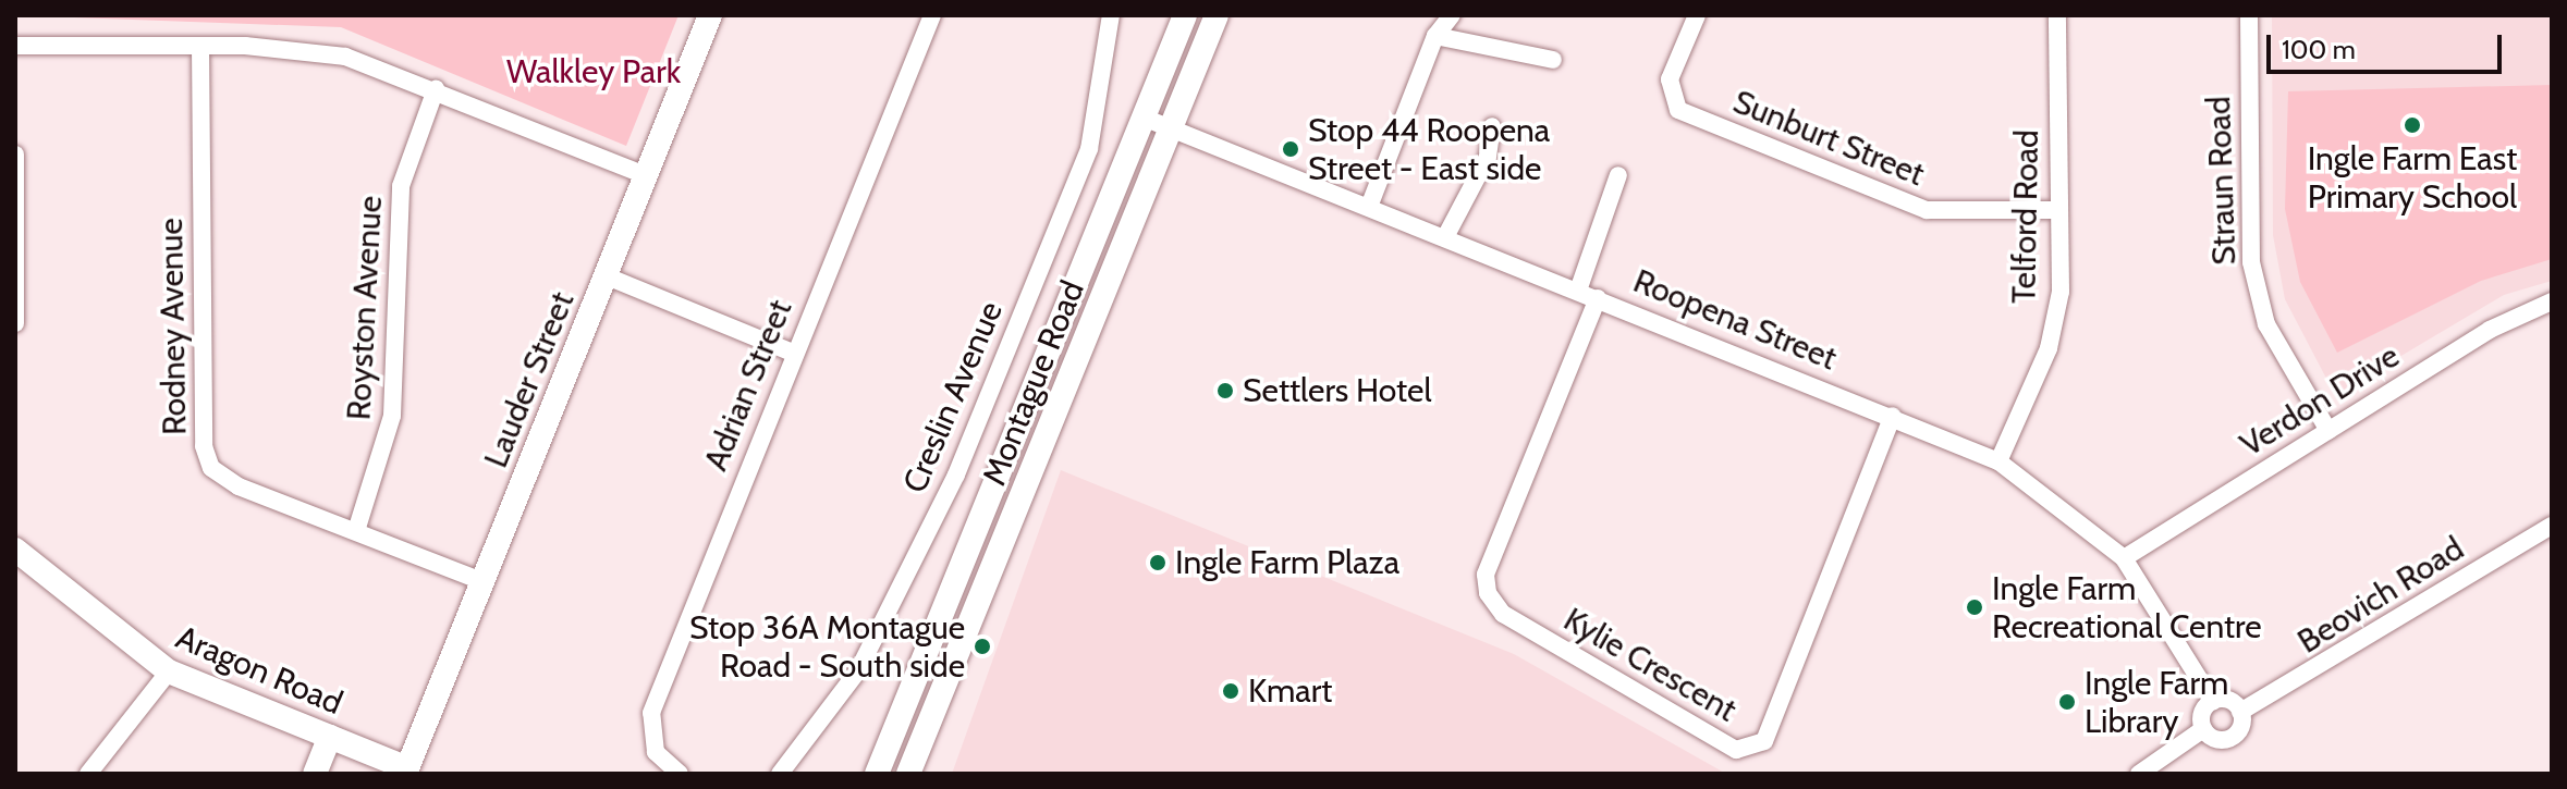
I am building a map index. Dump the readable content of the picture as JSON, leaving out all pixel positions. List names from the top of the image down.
{
  "streets": {
    "main road": ["Lauder Street", "Montague Road", "Aragon Road"],
    "street": [
      "Sunburt Street",
      "Straun Road",
      "Telford Road",
      "Royston Avenue",
      "Roopena Street",
      "Rodney Avenue",
      "Adrian Street",
      "Creslin Avenue",
      "Verdon Drive",
      "Beovich Road",
      "Kylie Crescent"
    ]
  },
  "crossings": [
    ["Sunburt Street", "Telford Road"],
    ["Straun Road", "Verdon Drive"],
    ["Telford Road", "Roopena Street"],
    ["Royston Avenue", "Rodney Avenue"],
    ["Roopena Street", "Montague Road"],
    ["Roopena Street", "Verdon Drive"],
    ["Roopena Street", "Beovich Road"],
    ["Roopena Street", "Kylie Crescent"],
    ["Rodney Avenue", "Lauder Street"],
    ["Lauder Street", "Aragon Road"]
  ],
  "parks": ["Walkley Park"],
  "places": [
    "Ingle Farm East Primary School",
    "Stop 44 Roopena Street - East side",
    "Settlers Hotel",
    "Ingle Farm Plaza",
    "Ingle Farm Recreational Centre",
    "Stop 36A Montague Road - South side",
    "Kmart",
    "Ingle Farm Library"
  ],
  "scale_bar": "100 m"
}
